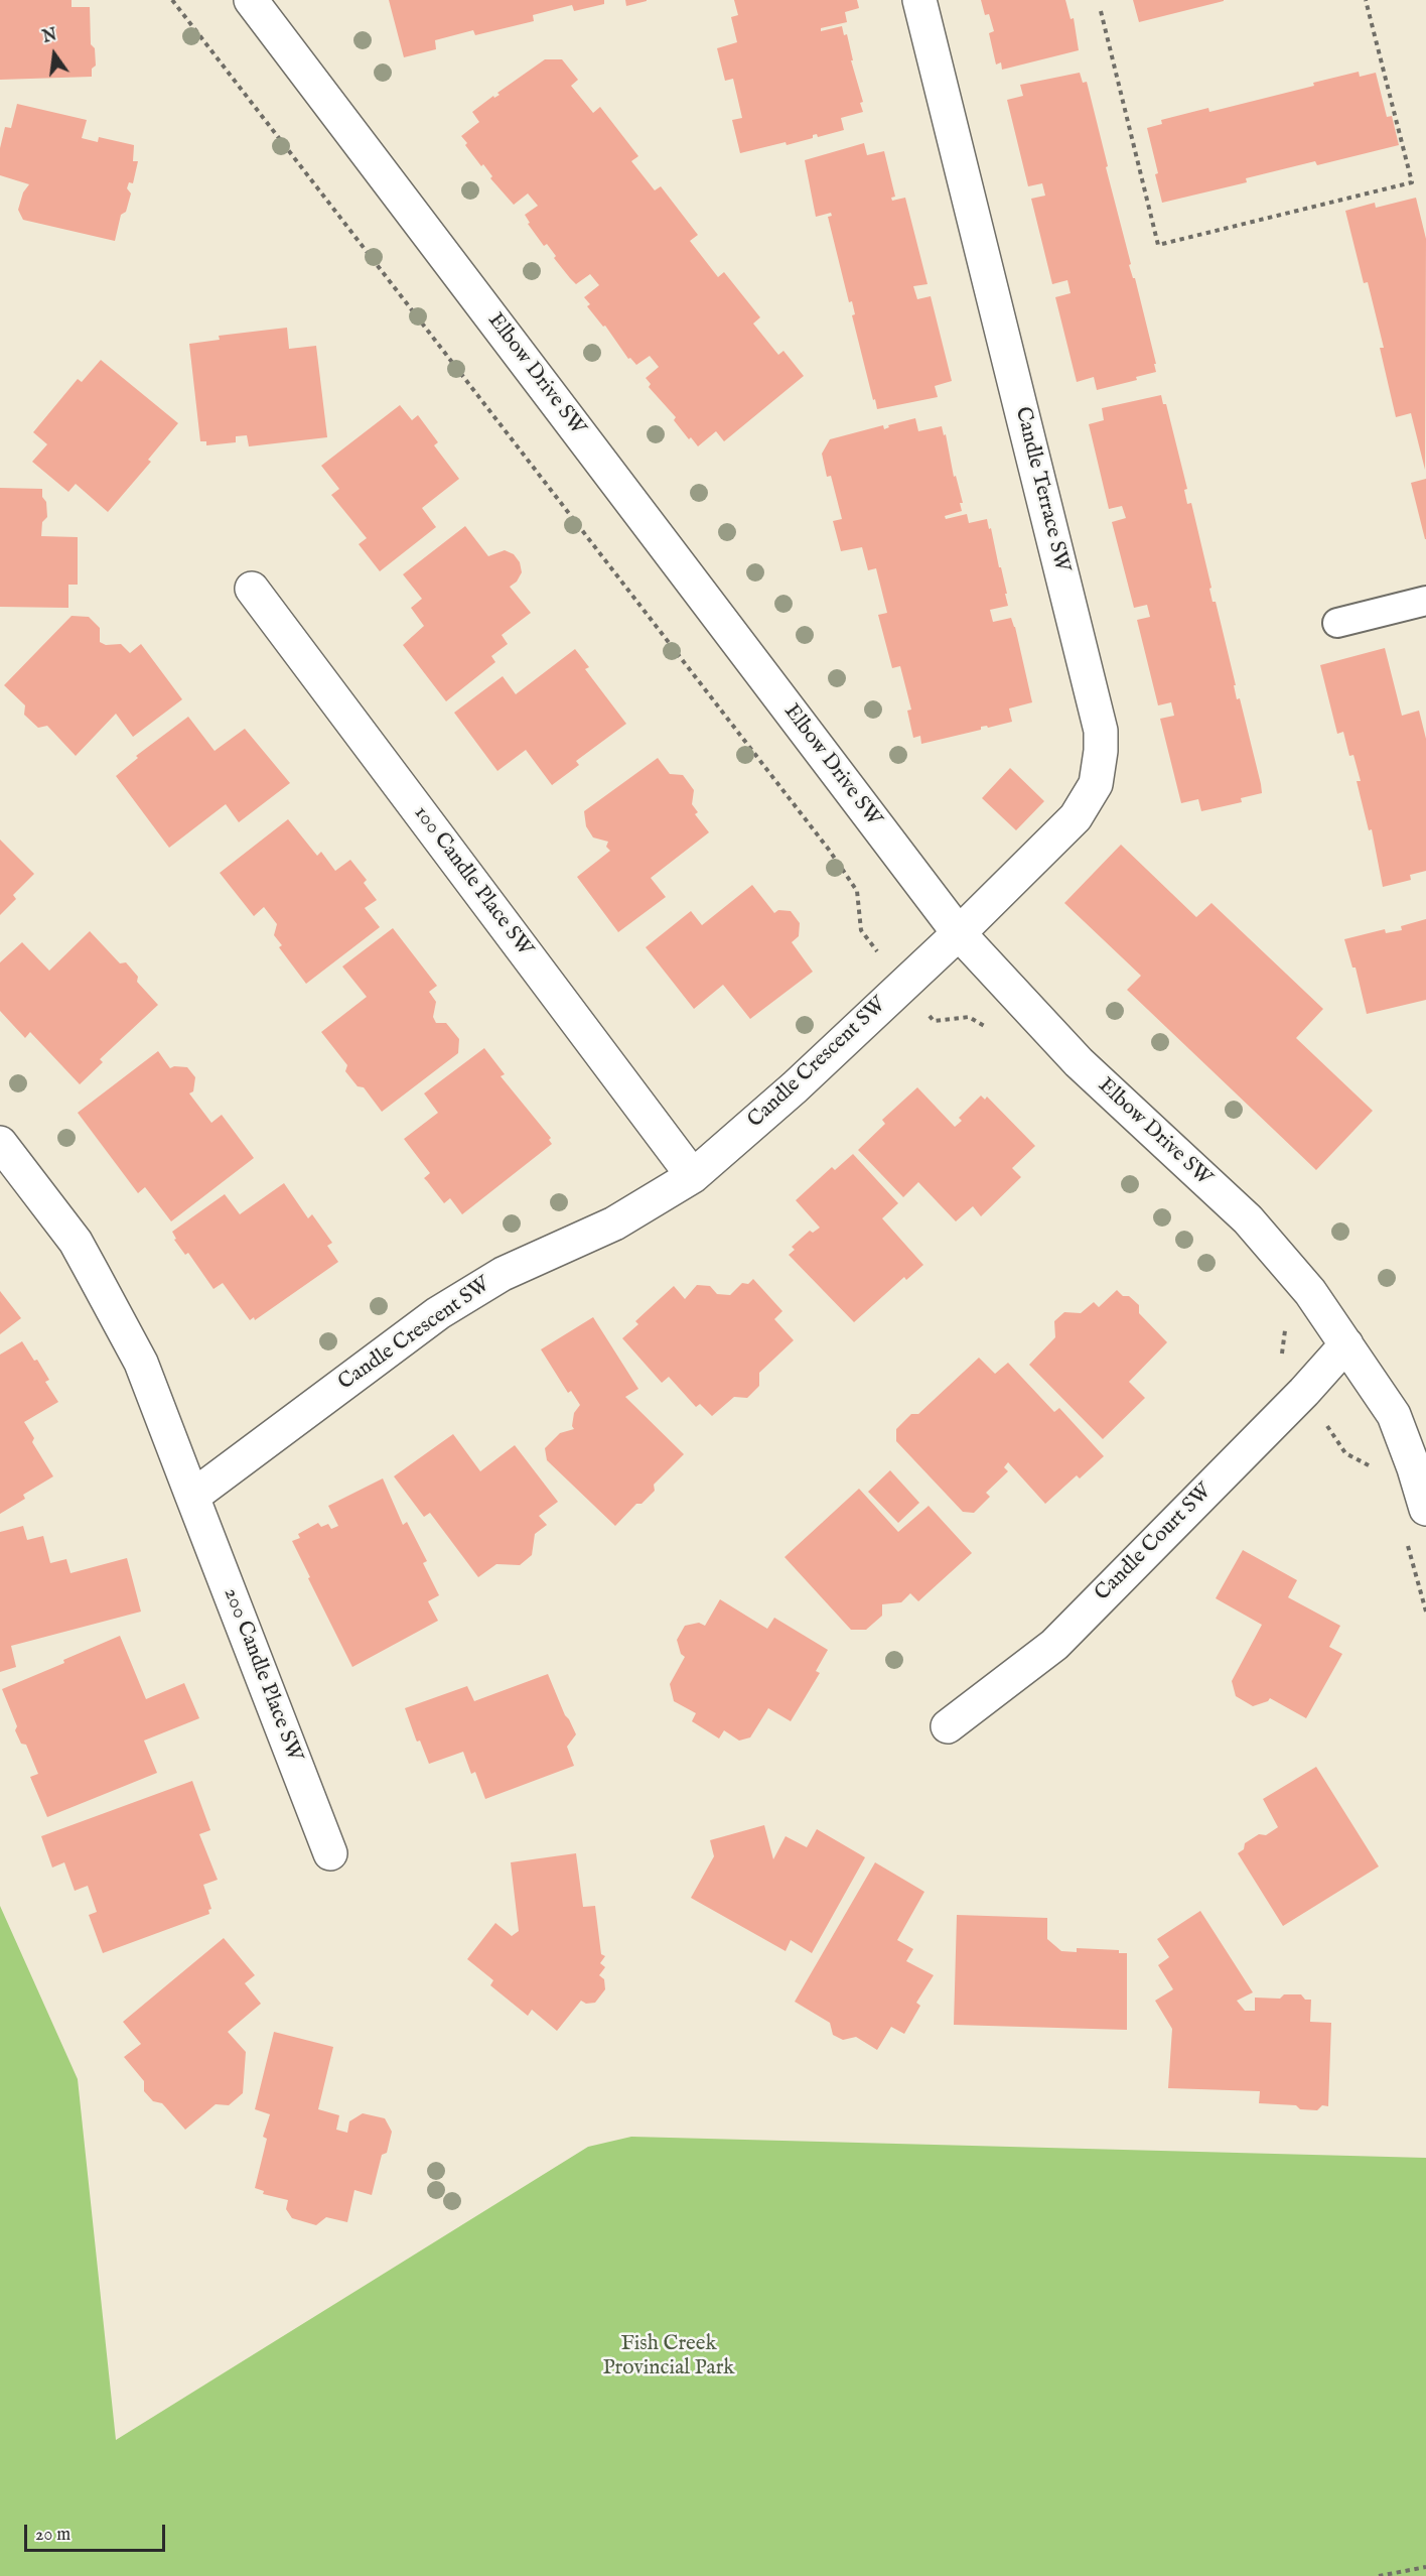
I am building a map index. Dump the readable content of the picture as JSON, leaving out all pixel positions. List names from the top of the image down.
{
  "streets": {
    "street": [
      "Elbow Drive SW",
      "Candle Terrace SW",
      "100 Candle Place SW",
      "Candle Crescent SW",
      "Candle Court SW",
      "200 Candle Place SW"
    ]
  },
  "crossings": [
    ["Elbow Drive SW", "Candle Terrace SW"],
    ["Elbow Drive SW", "Candle Crescent SW"],
    ["Elbow Drive SW", "Candle Court SW"],
    ["Candle Terrace SW", "Candle Crescent SW"],
    ["100 Candle Place SW", "Candle Crescent SW"],
    ["Candle Crescent SW", "200 Candle Place SW"]
  ],
  "parks": ["Fish Creek Provincial Park"],
  "scale_bar": "20 m",
  "north": "top"
}
